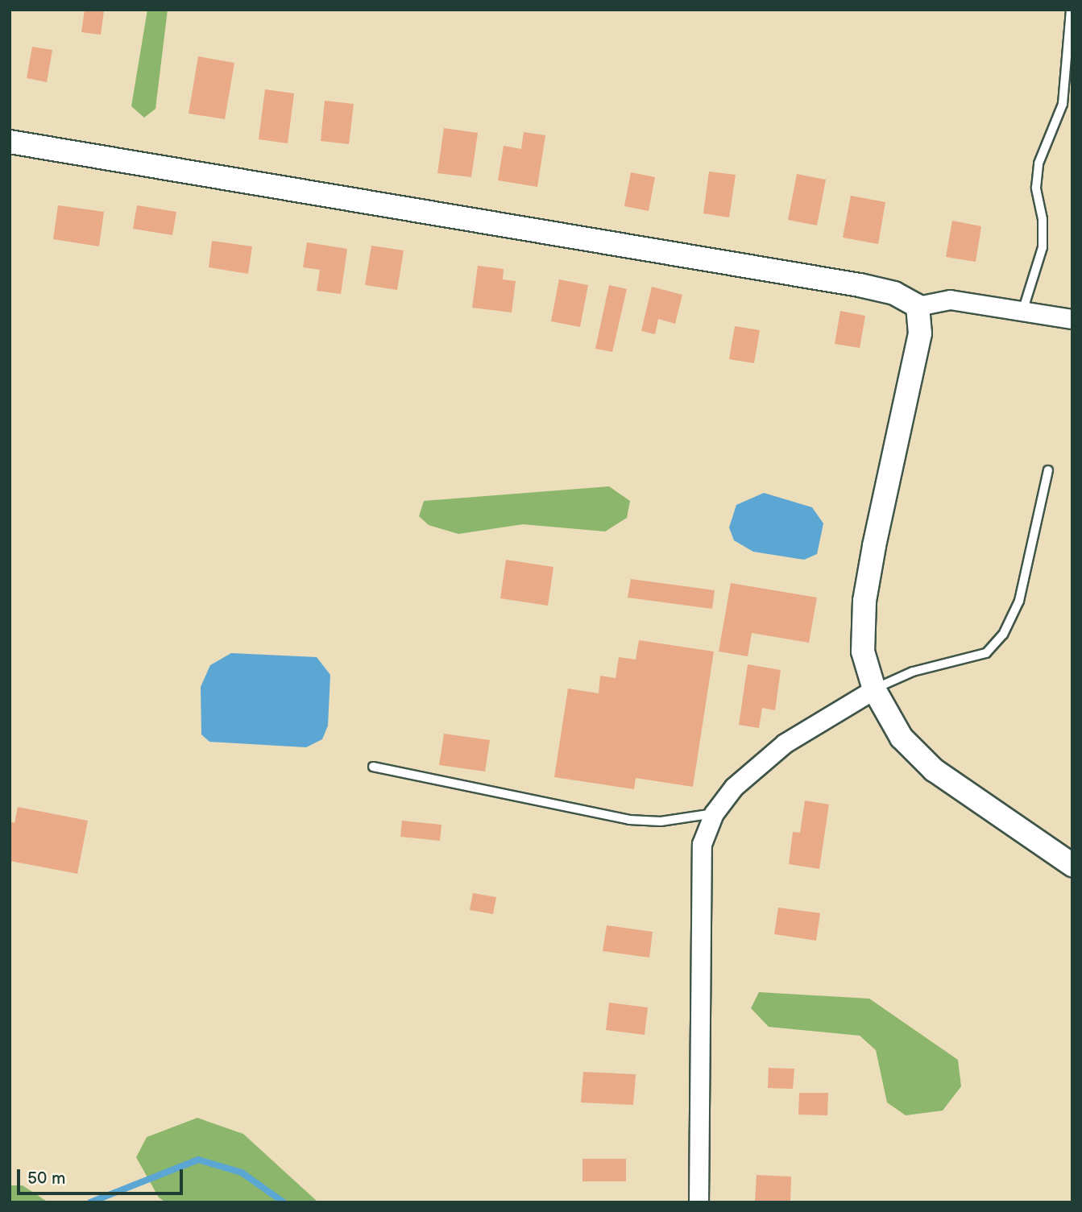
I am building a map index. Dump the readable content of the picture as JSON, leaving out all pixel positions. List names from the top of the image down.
{
  "scale_bar": "50 m"
}
